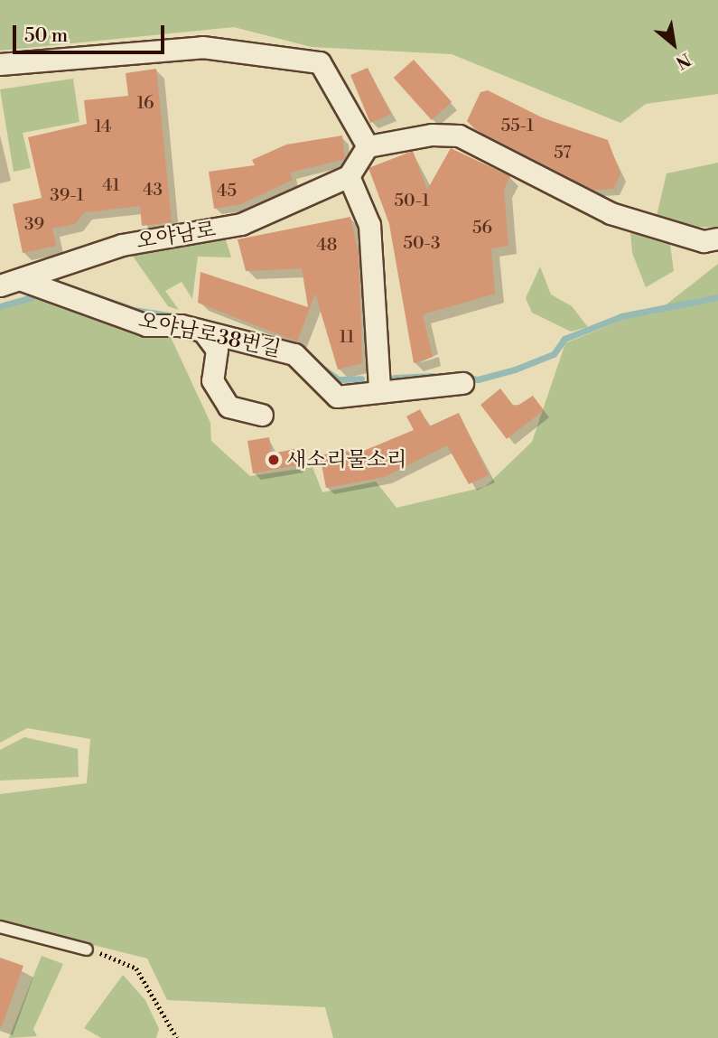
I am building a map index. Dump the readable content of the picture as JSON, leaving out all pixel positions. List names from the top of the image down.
{
  "streets": {
    "street": ["오야남로", "오야남로38번길"]
  },
  "crossings": [
    ["오야남로", "오야남로38번길"]
  ],
  "places": ["새소리물소리"],
  "house_numbers": [
    "16",
    "55-1",
    "14",
    "57",
    "41",
    "43",
    "45",
    "39-1",
    "50-1",
    "39",
    "56",
    "50-3",
    "48",
    "11"
  ],
  "scale_bar": "50 m",
  "north": "bottom right"
}
